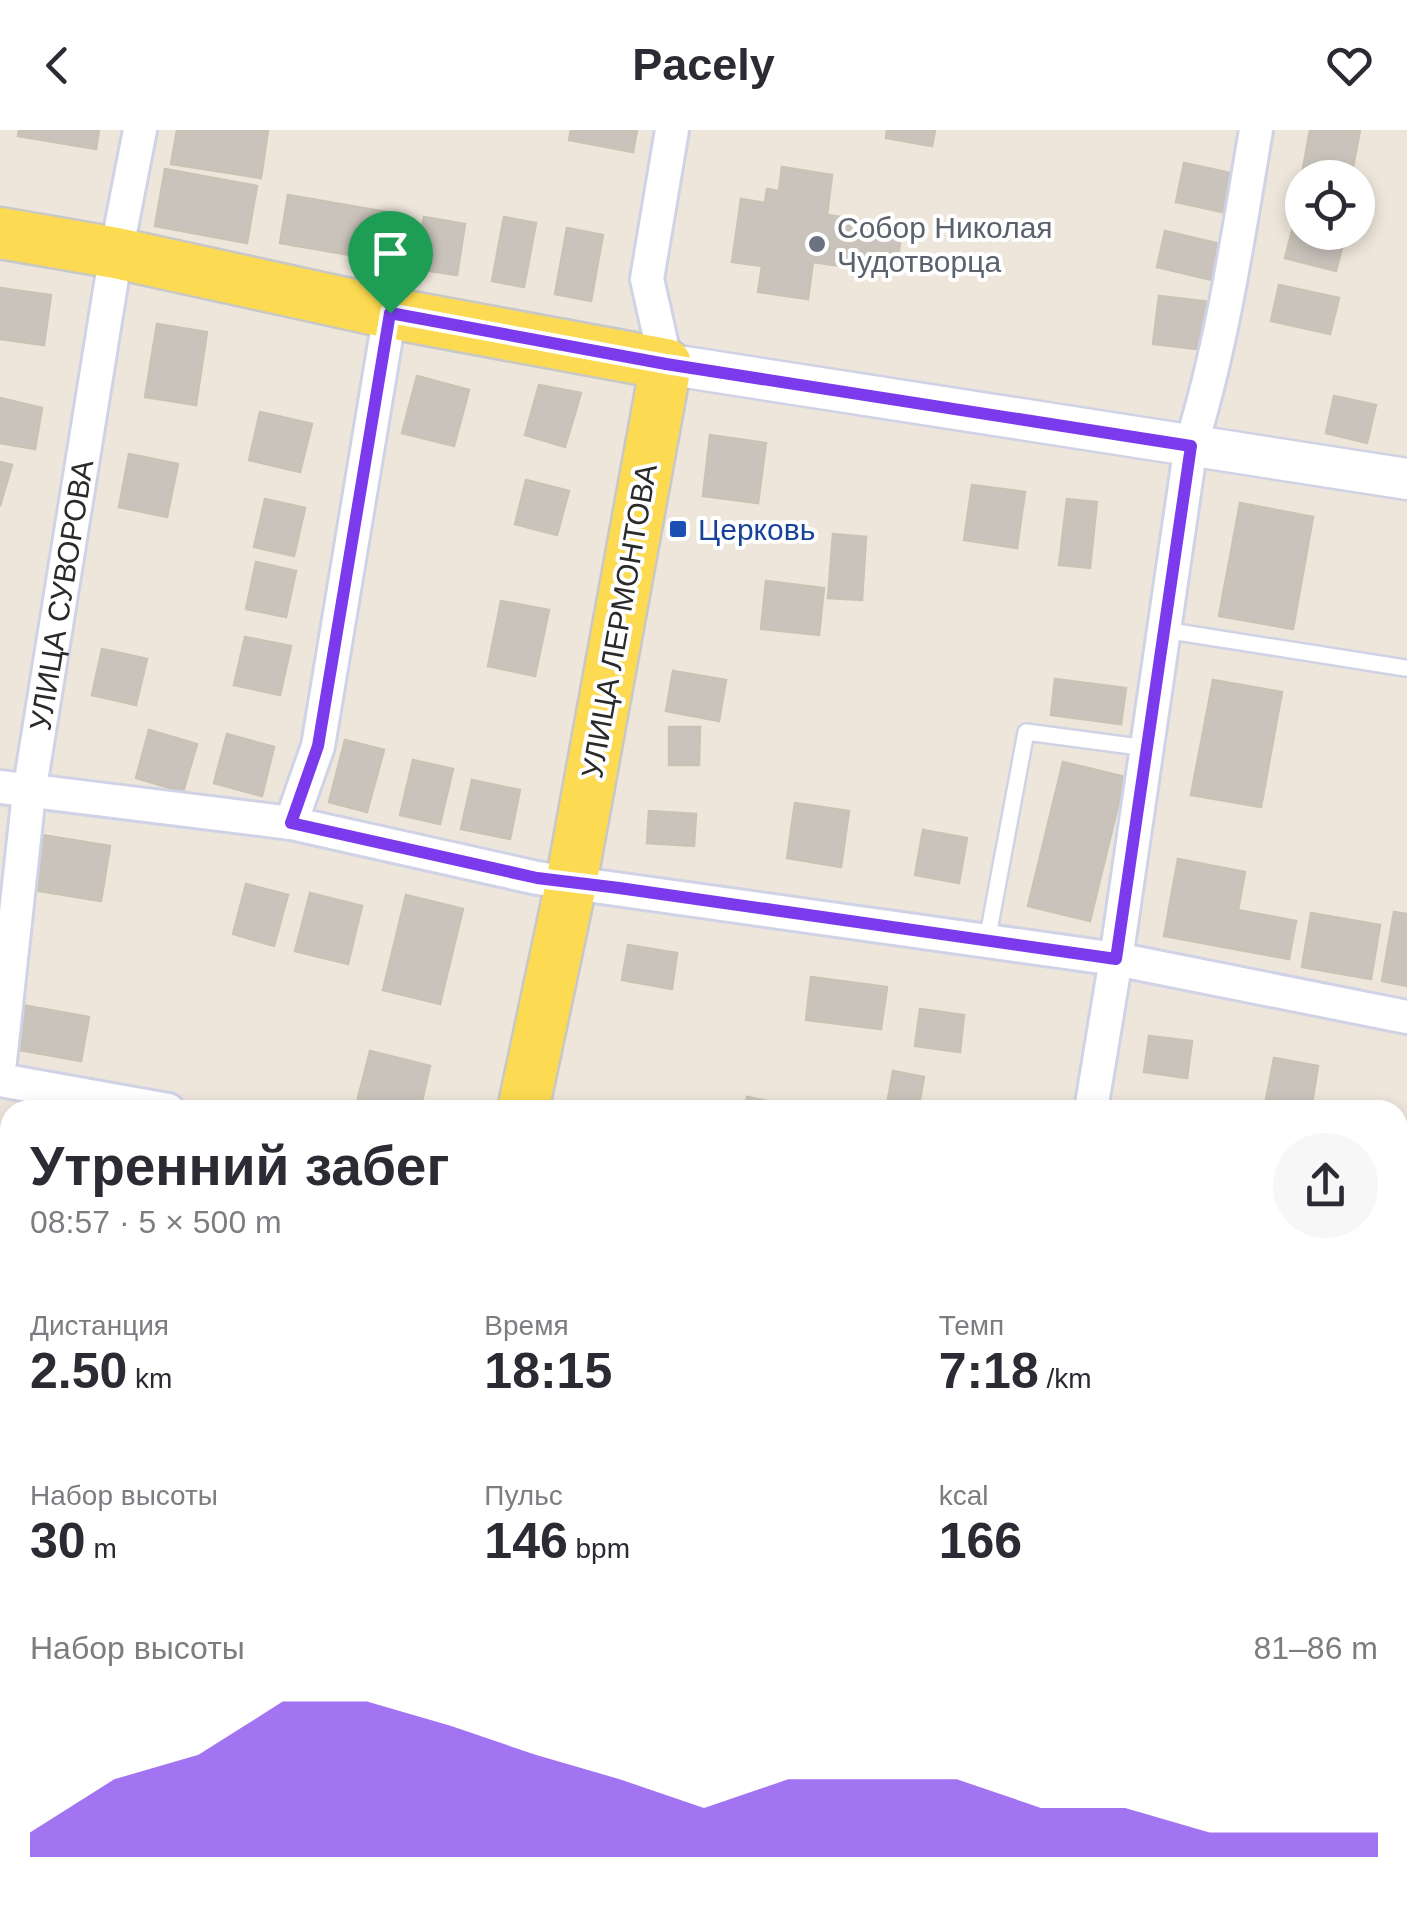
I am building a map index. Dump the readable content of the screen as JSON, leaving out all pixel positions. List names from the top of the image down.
{
  "streets": {
    "main road": ["УЛИЦА ЛЕРМОНТОВА"],
    "street": ["УЛИЦА СУВОРОВА"]
  },
  "places": {
    "other": ["Собор Николая Чудотворца"],
    "transit": ["Церковь"]
  },
  "page": {
    "header": "Pacely",
    "heading": ["Утренний забег", "08:57 · 5 × 500 m"],
    "stats": [
      ["Дистанция", "2.50 km"],
      ["Время", "18:15"],
      ["Темп", "7:18 /km"],
      ["Набор высоты", "30 m"],
      ["Пульс", "146 bpm"],
      ["kcal", "166"]
    ],
    "chart": ["Набор высоты", "81–86 m"]
  }
}
